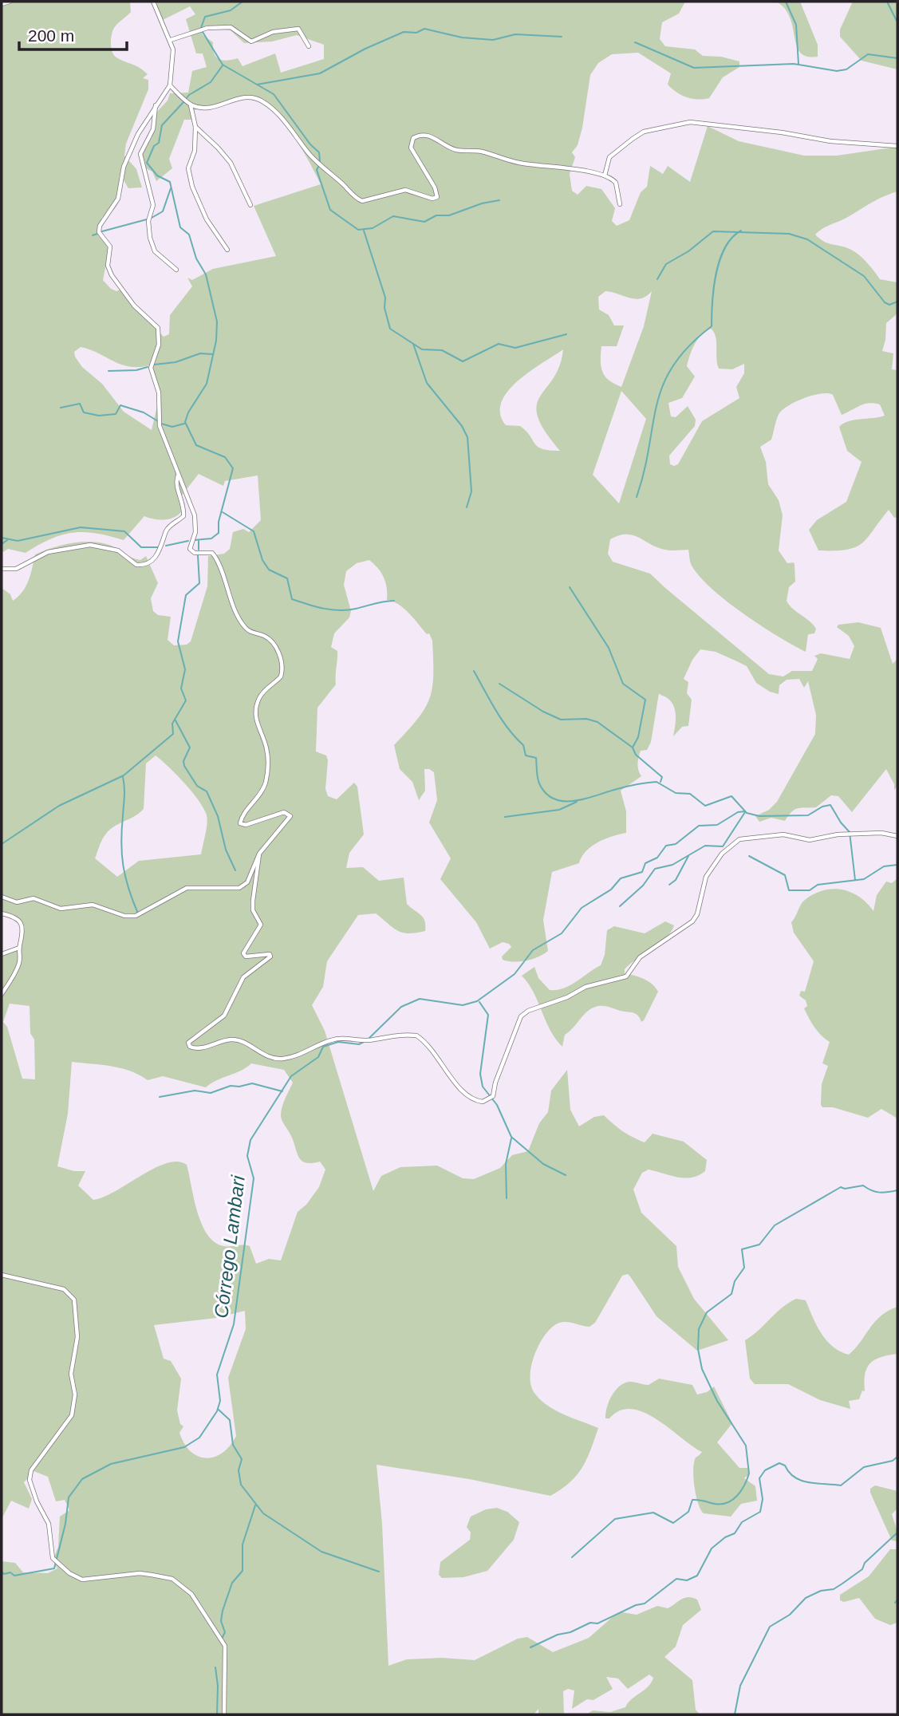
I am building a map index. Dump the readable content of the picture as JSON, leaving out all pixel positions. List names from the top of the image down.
{
  "water": ["Córrego Lambari"],
  "scale_bar": "200 m"
}
